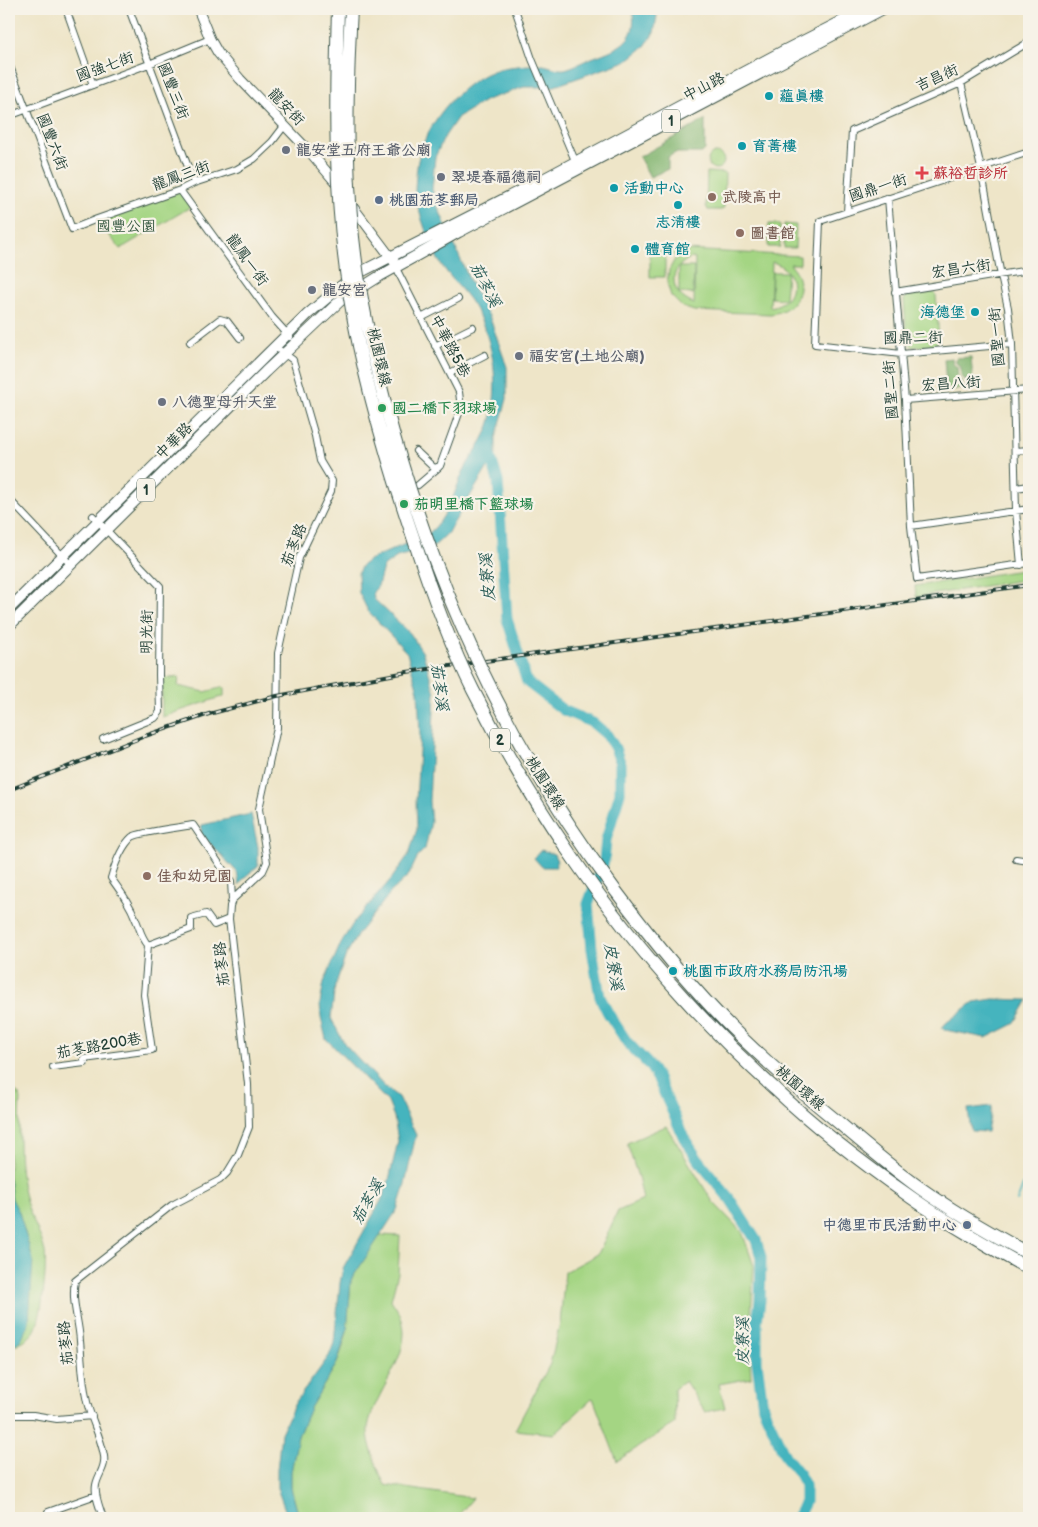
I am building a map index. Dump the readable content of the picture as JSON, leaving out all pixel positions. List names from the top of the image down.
{
  "streets": {
    "highway": ["桃園環線", "2"],
    "main road": ["中山路", "1", "中華路"],
    "street": [
      "國強七街",
      "吉昌街",
      "國豐三街",
      "龍安街",
      "國豐六街",
      "龍鳳三街",
      "國鼎一街",
      "龍鳳一街",
      "宏昌六街",
      "國聖一街",
      "國鼎二街",
      "中華路5巷",
      "宏昌八街",
      "國聖二街",
      "茄苳路",
      "明光街",
      "茄苳路200巷"
    ]
  },
  "crossings": [
    ["國強七街", "國豐三街"],
    ["國強七街", "龍安街"],
    ["國強七街", "國豐六街"],
    ["吉昌街", "國鼎一街"],
    ["吉昌街", "國聖一街"],
    ["中山路", "中華路"],
    ["國豐三街", "龍鳳三街"],
    ["龍安街", "龍鳳三街"],
    ["龍安街", "中華路5巷"],
    ["龍安街", "中華路"],
    ["國豐六街", "龍鳳三街"],
    ["龍鳳三街", "龍鳳一街"],
    ["國鼎一街", "國聖一街"],
    ["國鼎一街", "國鼎二街"],
    ["國鼎一街", "國聖二街"],
    ["龍鳳一街", "中華路"],
    ["宏昌六街", "國聖一街"],
    ["宏昌六街", "國聖二街"],
    ["國聖一街", "國鼎二街"],
    ["國聖一街", "宏昌八街"],
    ["國聖一街", "國聖二街"],
    ["國鼎二街", "國聖二街"],
    ["中華路5巷", "中華路"],
    ["宏昌八街", "國聖二街"],
    ["中華路", "茄苳路"],
    ["中華路", "明光街"]
  ],
  "water": ["茄苳溪", "皮寮溪"],
  "parks": ["國豐公園"],
  "places": {
    "other": [
      "蘊真樓",
      "育菁樓",
      "龍安堂五府王爺公廟",
      "翠堤春福德祠",
      "活動中心",
      "武陵高中",
      "桃園茄苳郵局",
      "志清樓",
      "圖書館",
      "體育館",
      "龍安宮",
      "海德堡",
      "福安宮(土地公廟)",
      "八德聖母升天堂",
      "國二橋下羽球場",
      "茄明里橋下籃球場",
      "佳和幼兒園",
      "桃園市政府水務局防汛場",
      "中德里市民活動中心"
    ],
    "health": ["蘇裕哲診所"]
  }
}
